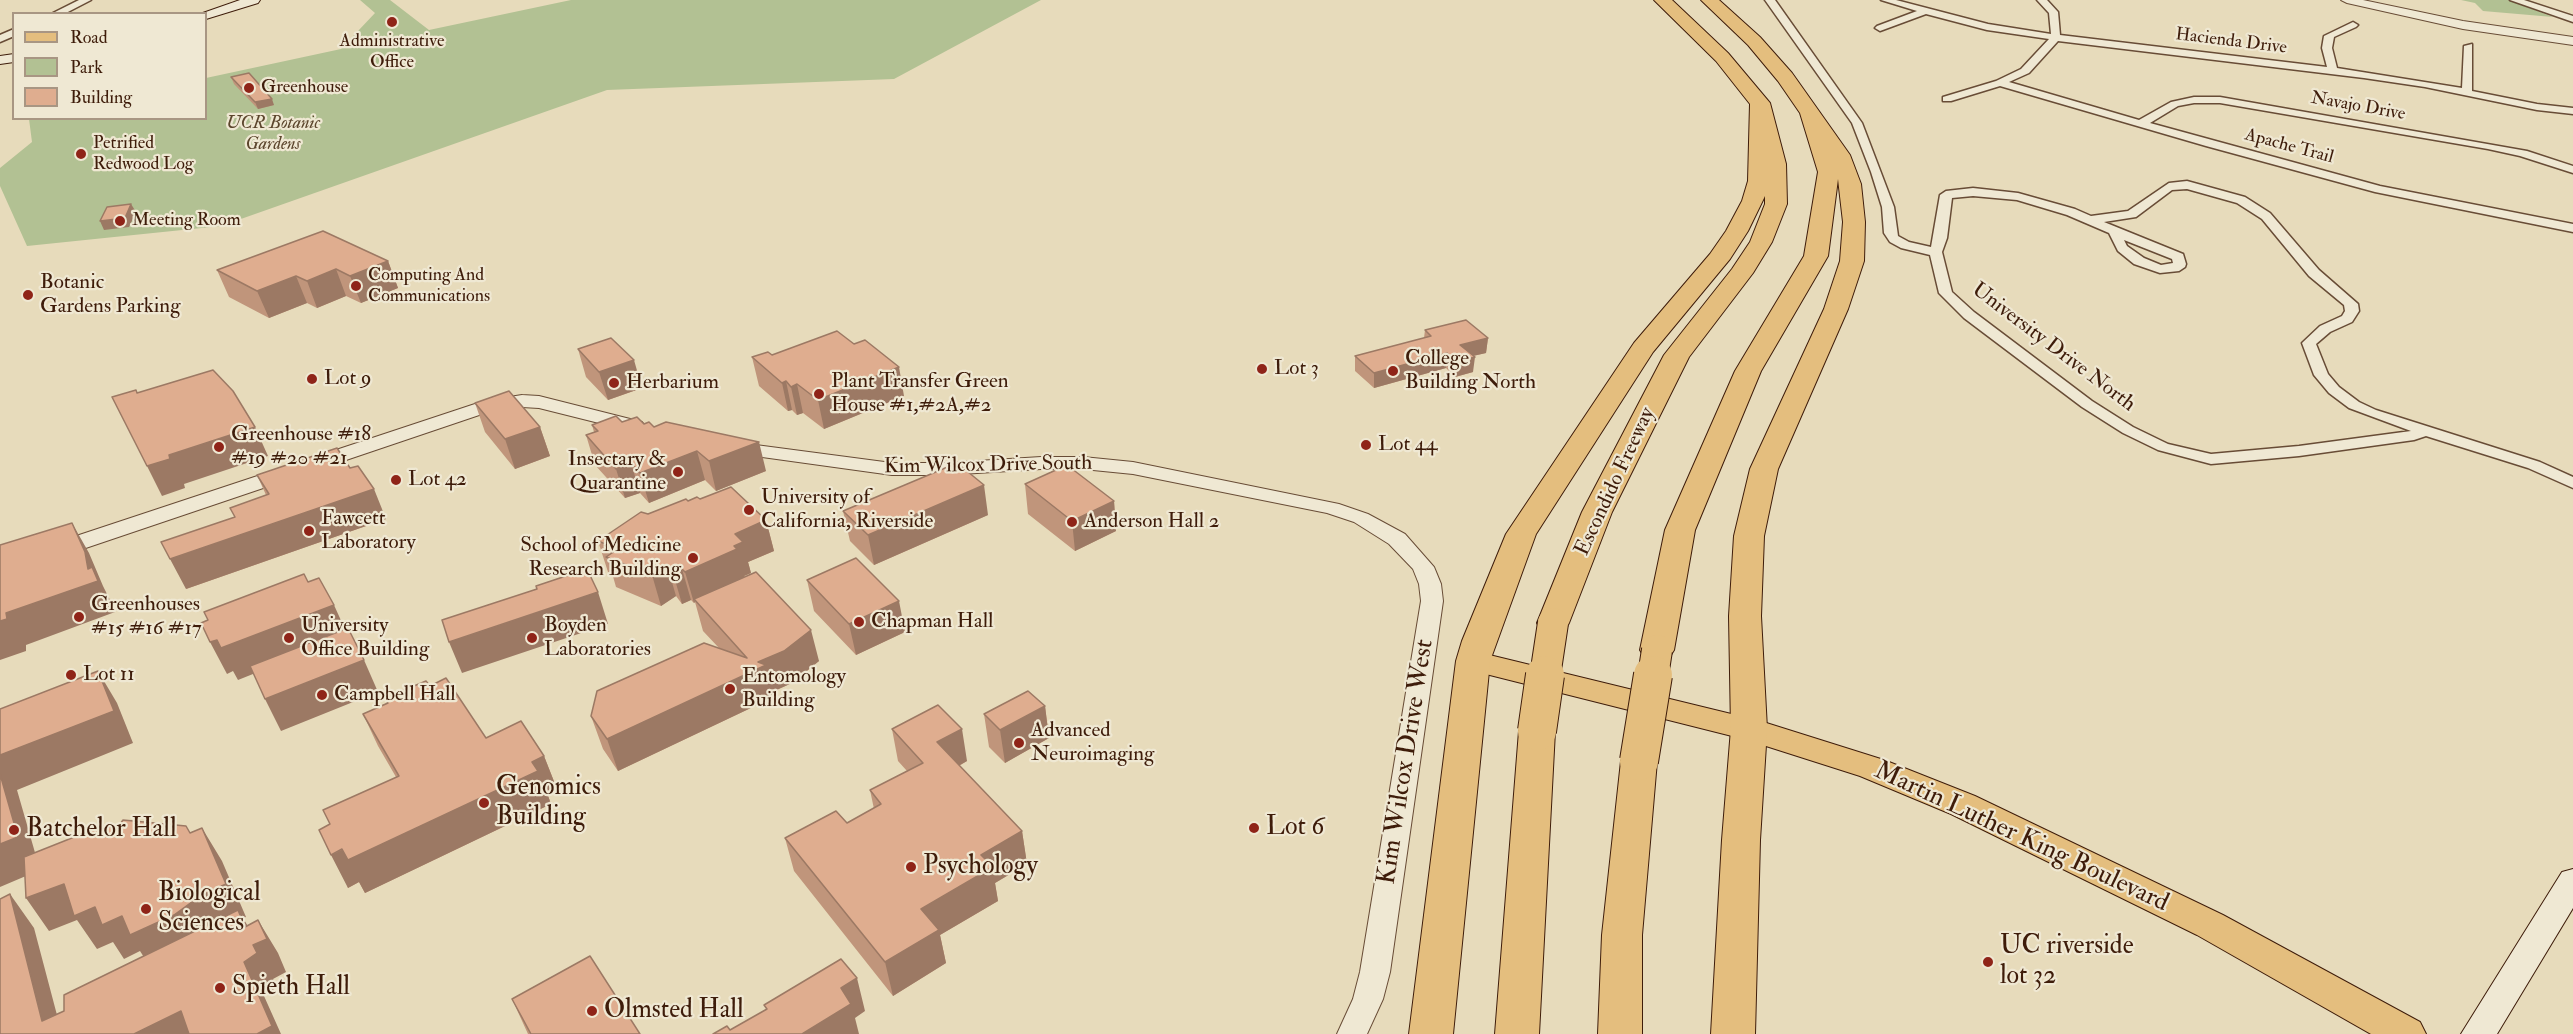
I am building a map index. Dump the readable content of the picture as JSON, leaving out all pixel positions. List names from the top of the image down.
{
  "streets": {
    "highway": ["Escondido Freeway"],
    "main road": ["Martin Luther King Boulevard"],
    "street": [
      "Hacienda Drive",
      "Navajo Drive",
      "Apache Trail",
      "University Drive North",
      "Kim Wilcox Drive South",
      "Kim Wilcox Drive West"
    ]
  },
  "crossings": [
    ["Navajo Drive", "Apache Trail"],
    ["Kim Wilcox Drive South", "Kim Wilcox Drive West"]
  ],
  "parks": ["UCR Botanic Gardens"],
  "places": [
    "Administrative Office",
    "Greenhouse",
    "Petrified Redwood Log",
    "Meeting Room",
    "Computing And Communications",
    "Botanic Gardens Parking",
    "Lot 3",
    "College Building North",
    "Lot 9",
    "Herbarium",
    "Plant Transfer Green House #1,#2A,#2",
    "Lot 44",
    "Greenhouse #18 #19 #20 #21",
    "Insectary & Quarantine",
    "Lot 42",
    "University of California, Riverside",
    "Anderson Hall 2",
    "Fawcett Laboratory",
    "School of Medicine Research Building",
    "Greenhouses #15 #16 #17",
    "Chapman Hall",
    "University Office Building",
    "Boyden Laboratories",
    "Lot 11",
    "Entomology Building",
    "Campbell Hall",
    "Advanced Neuroimaging",
    "Genomics Building",
    "Lot 6",
    "Batchelor Hall",
    "Psychology",
    "Biological Sciences",
    "UC riverside lot 32",
    "Spieth Hall",
    "Olmsted Hall"
  ],
  "legend": ["Road", "Park", "Building"]
}
